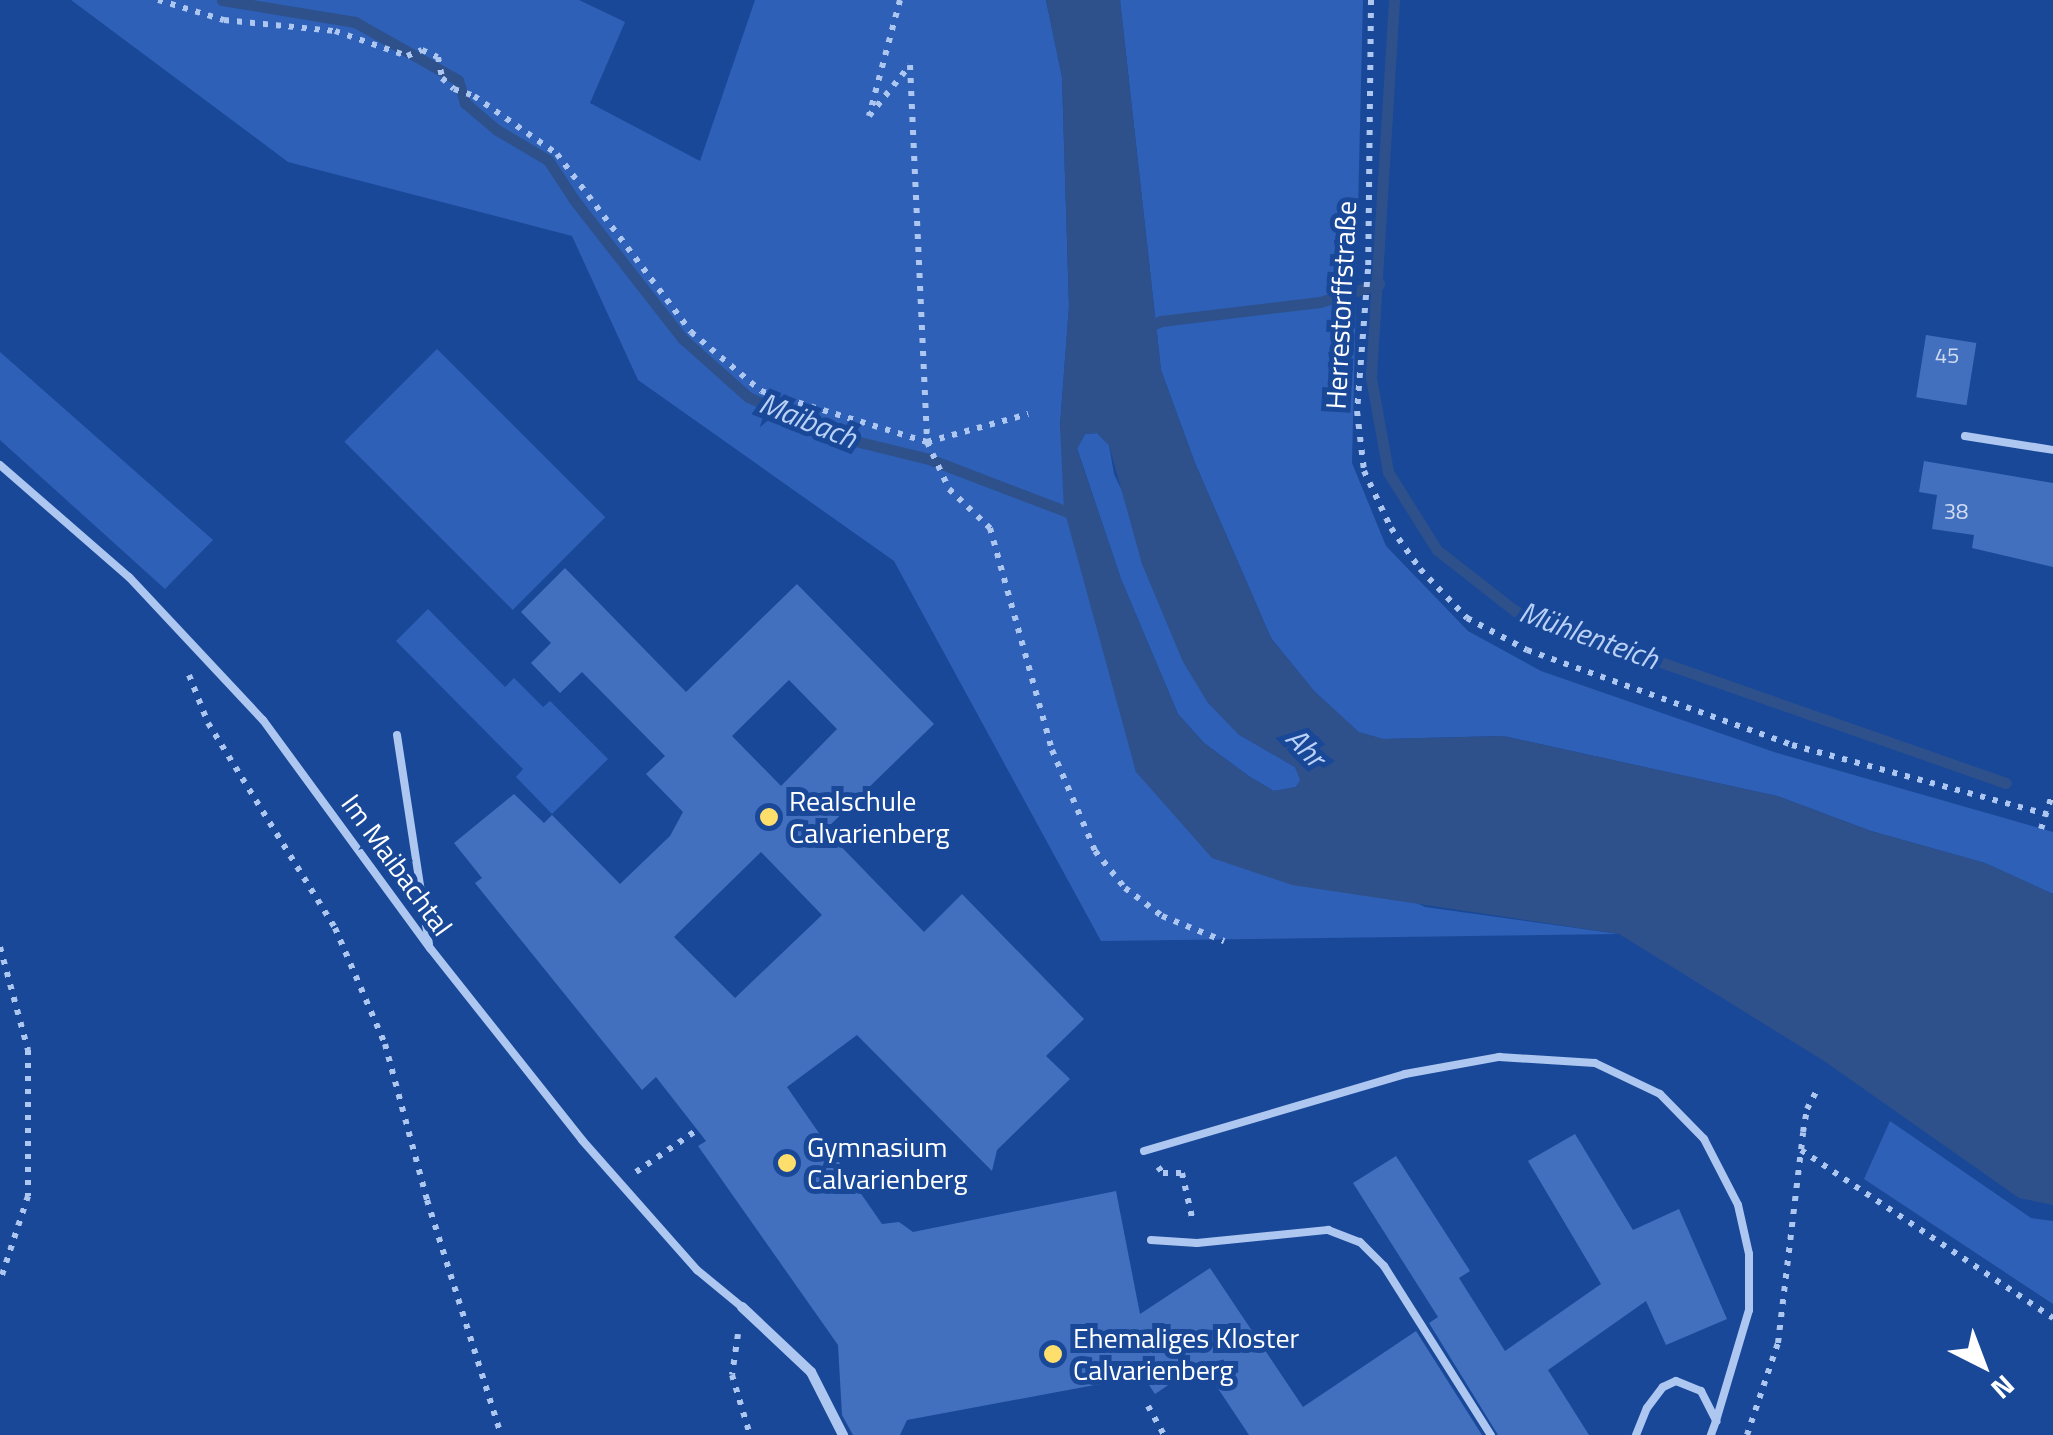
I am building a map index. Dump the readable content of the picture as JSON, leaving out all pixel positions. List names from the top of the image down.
{
  "streets": {
    "lane": ["Im Maibachtal"],
    "path": ["Herrestorffstraße"]
  },
  "water": ["Maibach", "Mühlenteich", "Ahr"],
  "places": ["Realschule Calvarienberg", "Gymnasium Calvarienberg", "Ehemaliges Kloster Calvarienberg"],
  "house_numbers": ["45", "38"],
  "north": "bottom right"
}
